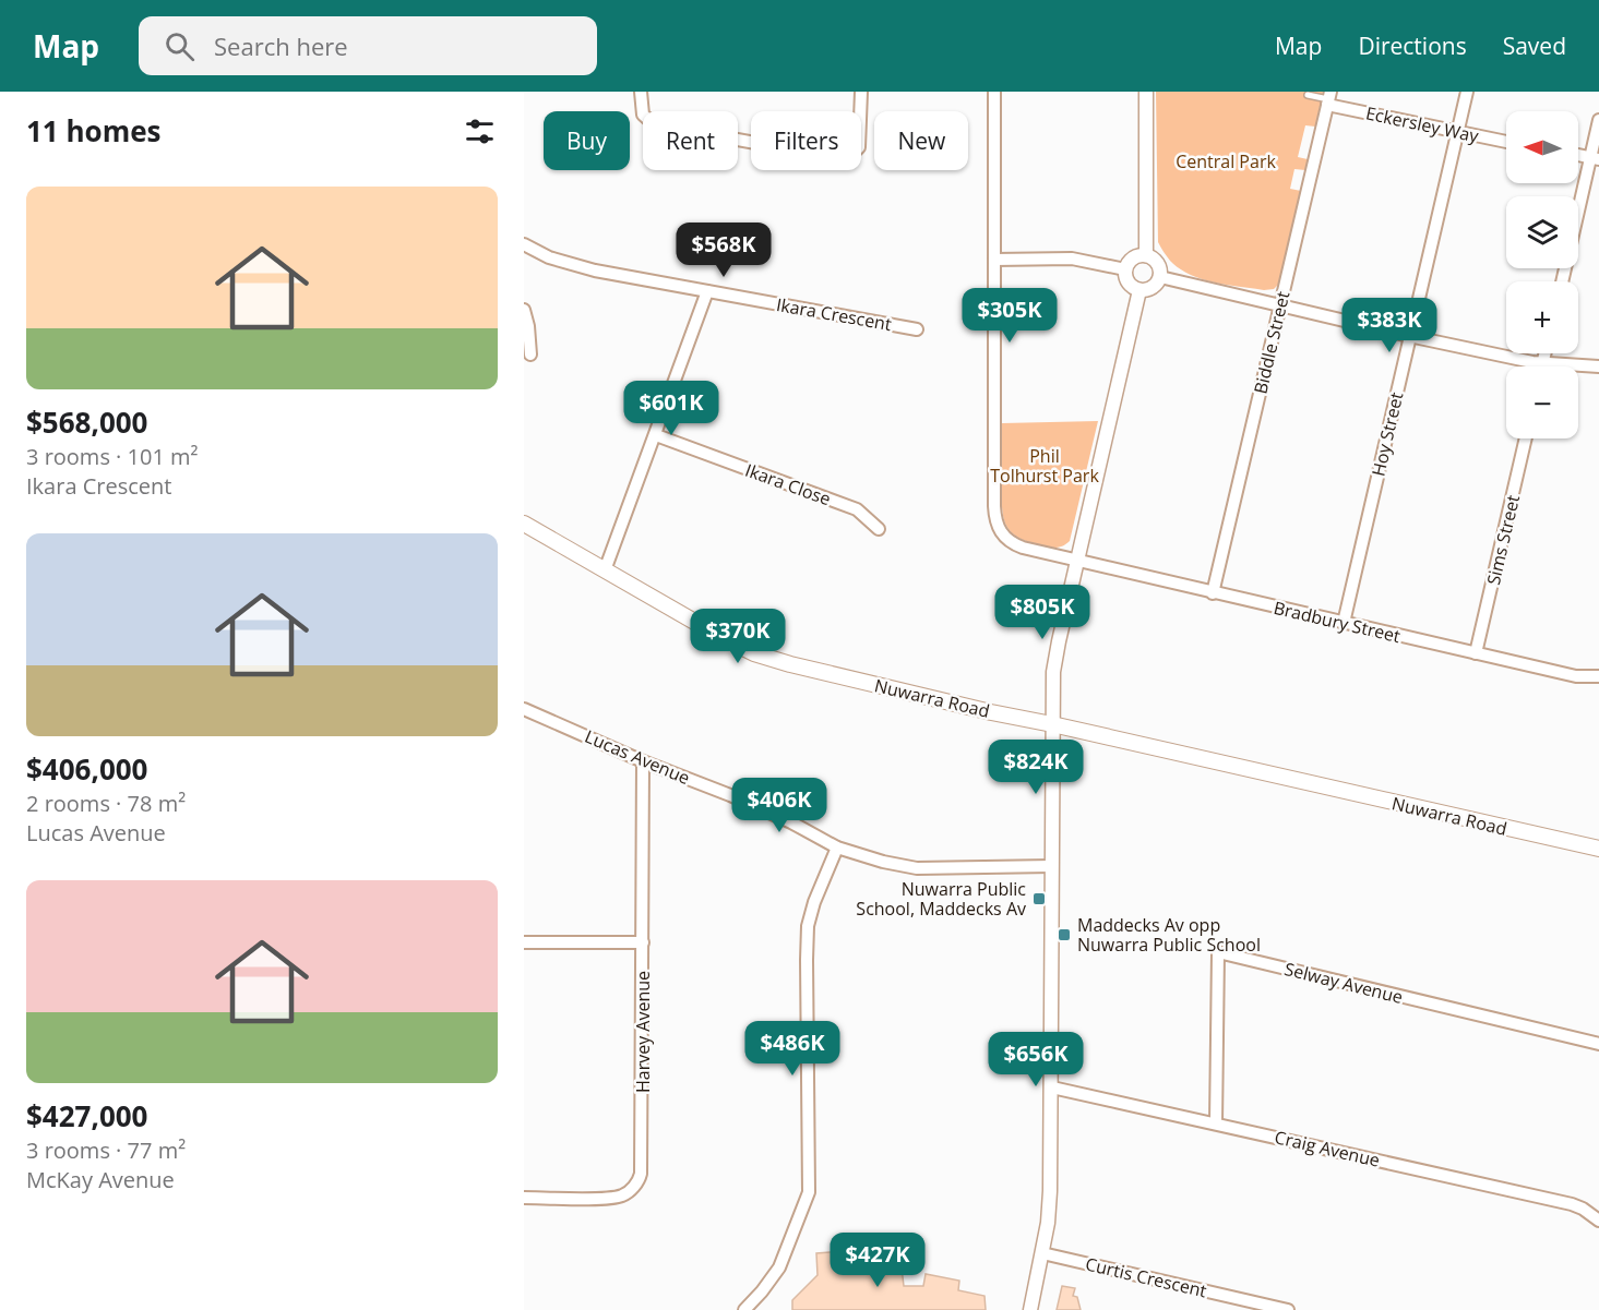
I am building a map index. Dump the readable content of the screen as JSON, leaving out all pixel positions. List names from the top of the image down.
{
  "streets": {
    "main road": ["Nuwarra Road"],
    "street": [
      "Eckersley Way",
      "Ikara Crescent",
      "Biddle Street",
      "Hoy Street",
      "Ikara Close",
      "Sims Street",
      "Bradbury Street",
      "Lucas Avenue",
      "Selway Avenue",
      "Harvey Avenue",
      "Craig Avenue",
      "Curtis Crescent"
    ]
  },
  "crossings": [
    ["Eckersley Way", "Biddle Street"],
    ["Eckersley Way", "Hoy Street"],
    ["Biddle Street", "Bradbury Street"],
    ["Hoy Street", "Bradbury Street"],
    ["Sims Street", "Bradbury Street"],
    ["Lucas Avenue", "Harvey Avenue"],
    ["Selway Avenue", "Craig Avenue"]
  ],
  "parks": ["Central Park", "Phil Tolhurst Park"],
  "places": {
    "transit": ["Nuwarra Public School, Maddecks Av", "Maddecks Av opp Nuwarra Public School"]
  },
  "north": "left",
  "page": {
    "header": "Map",
    "search": "Search here",
    "nav": ["Map", "Directions", "Saved"],
    "heading": "11 homes",
    "map_buttons": ["+", "−"],
    "chip": [
      "Buy",
      "Rent",
      "Filters",
      "New"
    ],
    "list": [
      {
        "name": "$568,000",
        "note": "3 rooms · 101 m² · Ikara Crescent"
      },
      {
        "name": "$406,000",
        "note": "2 rooms · 78 m² · Lucas Avenue"
      },
      {
        "name": "$427,000",
        "note": "3 rooms · 77 m² · McKay Avenue"
      }
    ],
    "price": [
      "$568K",
      "$305K",
      "$383K",
      "$601K",
      "$805K",
      "$370K",
      "$824K",
      "$406K",
      "$486K",
      "$656K",
      "$427K"
    ]
  }
}
